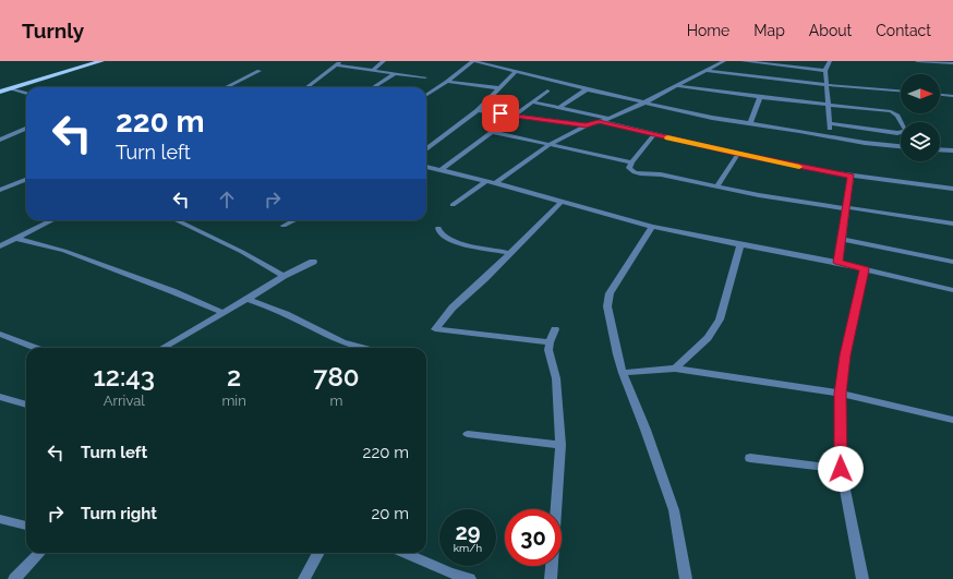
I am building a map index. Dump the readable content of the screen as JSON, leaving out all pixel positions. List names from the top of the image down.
{
  "north": "right",
  "page": {
    "header": "Turnly",
    "nav": [
      "Home",
      "Map",
      "About",
      "Contact"
    ],
    "turn": ["220 m", "Turn left"],
    "eta": [
      "12:43",
      "Arrival",
      "2",
      "min",
      "780",
      "m"
    ],
    "list": [
      {
        "name": "Turn left",
        "value": "220 m"
      },
      {
        "name": "Turn right",
        "value": "20 m"
      }
    ],
    "speed": "29 km/h",
    "limit": "30"
  }
}
